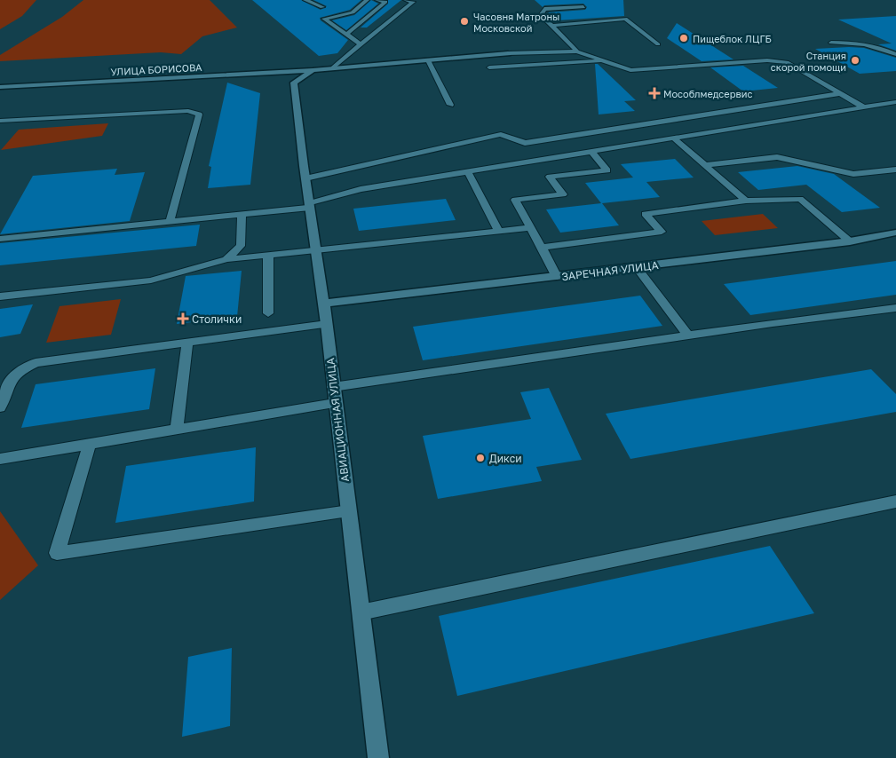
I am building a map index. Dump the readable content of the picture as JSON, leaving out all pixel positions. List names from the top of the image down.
{
  "streets": {
    "street": ["УЛИЦА БОРИСОВА", "ЗАРЕЧНАЯ УЛИЦА", "АВИАЦИОННАЯ УЛИЦА"]
  },
  "crossings": [
    ["УЛИЦА БОРИСОВА", "АВИАЦИОННАЯ УЛИЦА"],
    ["ЗАРЕЧНАЯ УЛИЦА", "АВИАЦИОННАЯ УЛИЦА"]
  ],
  "places": {
    "other": [
      "Часовня Матроны Московской",
      "Пищеблок ЛЦГБ",
      "Станция скорой помощи",
      "Дикси"
    ],
    "health": ["Мособлмедсервис", "Столички"]
  }
}
